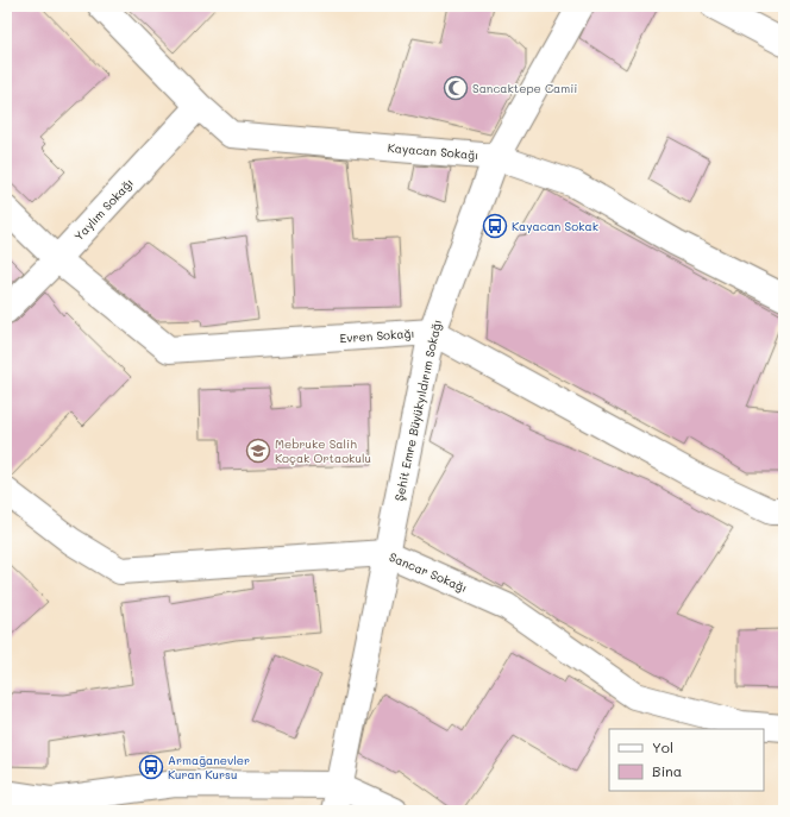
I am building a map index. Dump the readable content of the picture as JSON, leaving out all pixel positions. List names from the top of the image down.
{
  "streets": {
    "street": [
      "Kayacan Sokağı",
      "Yaylım Sokağı",
      "Evren Sokağı",
      "Şehit Emre Büyükyıldırım Sokağı",
      "Sancar Sokağı"
    ]
  },
  "crossings": [
    ["Kayacan Sokağı", "Yaylım Sokağı"],
    ["Kayacan Sokağı", "Şehit Emre Büyükyıldırım Sokağı"],
    ["Yaylım Sokağı", "Evren Sokağı"],
    ["Evren Sokağı", "Şehit Emre Büyükyıldırım Sokağı"],
    ["Şehit Emre Büyükyıldırım Sokağı", "Sancar Sokağı"]
  ],
  "places": {
    "mosque": ["Sancaktepe Camii"],
    "bus stop": ["Kayacan Sokak", "Armağanevler Kuran Kursu"],
    "school or university": ["Mebruke Salih Koçak Ortaokulu"]
  },
  "legend": ["Yol", "Bina"]
}
